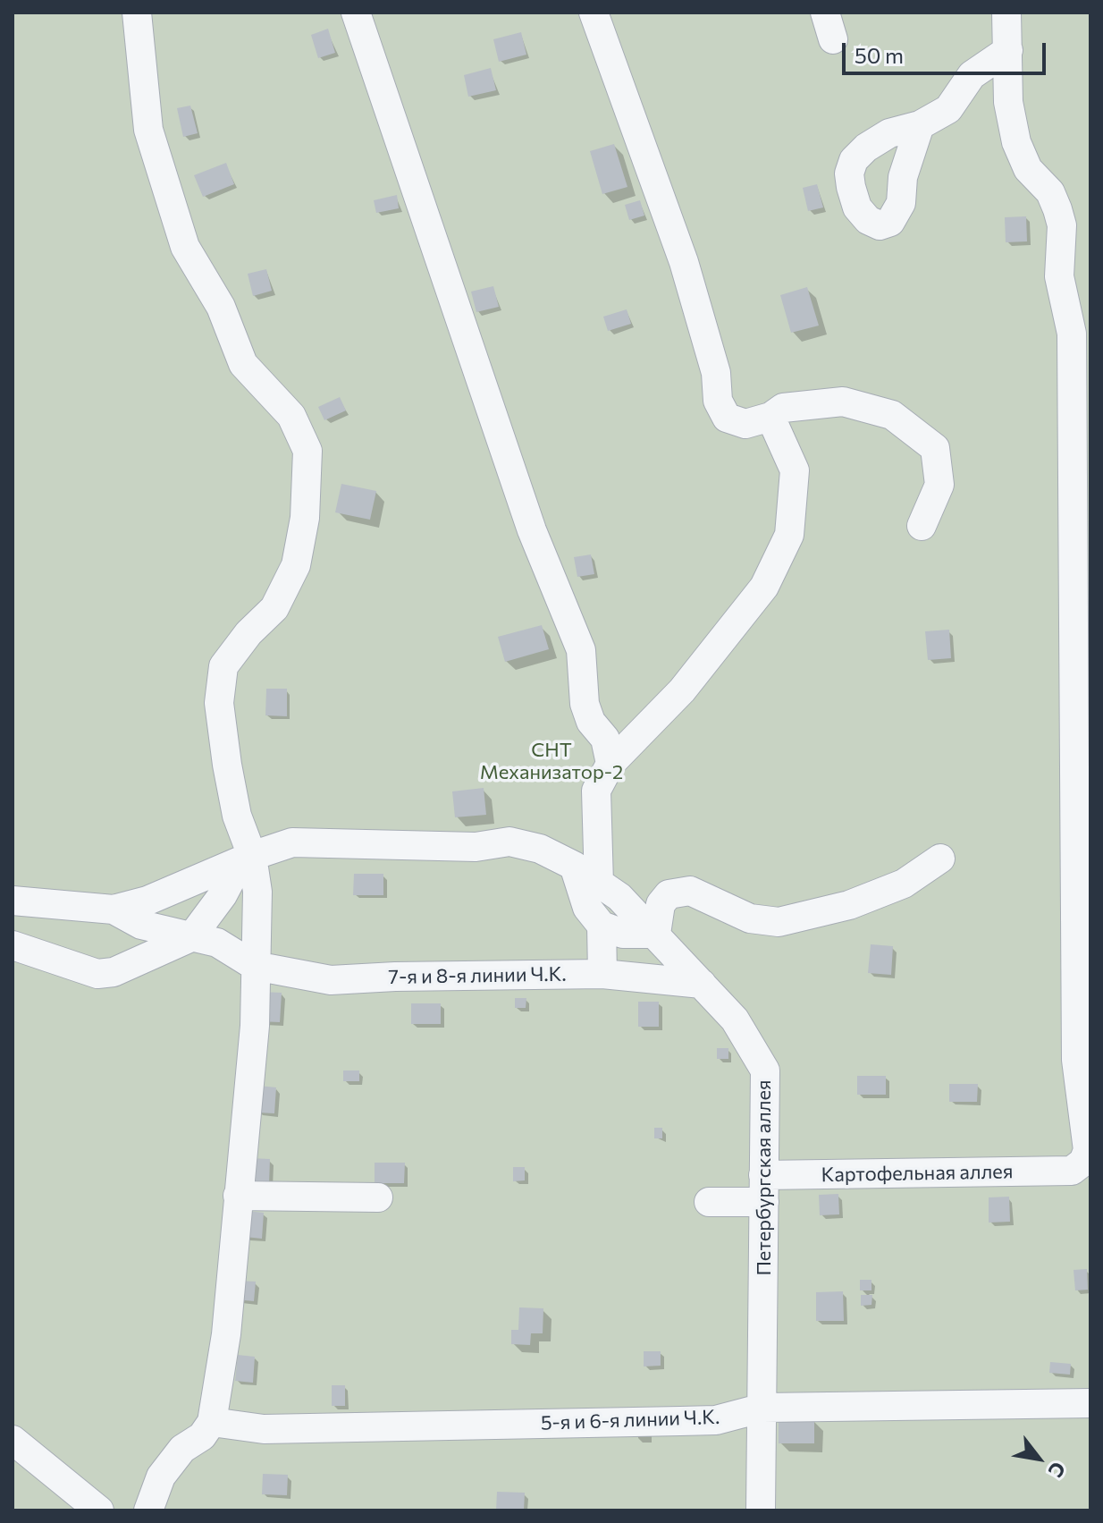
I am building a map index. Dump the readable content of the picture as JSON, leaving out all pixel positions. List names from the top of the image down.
{
  "streets": {
    "street": [
      "7-я и 8-я линии Ч.К.",
      "Картофельная аллея",
      "Петербургская аллея",
      "5-я и 6-я линии Ч.К."
    ]
  },
  "crossings": [
    ["7-я и 8-я линии Ч.К.", "Петербургская аллея"],
    ["Картофельная аллея", "Петербургская аллея"],
    ["Петербургская аллея", "5-я и 6-я линии Ч.К."]
  ],
  "parks": ["СНТ Механизатор-2"],
  "scale_bar": "50 m",
  "north": "bottom right"
}
